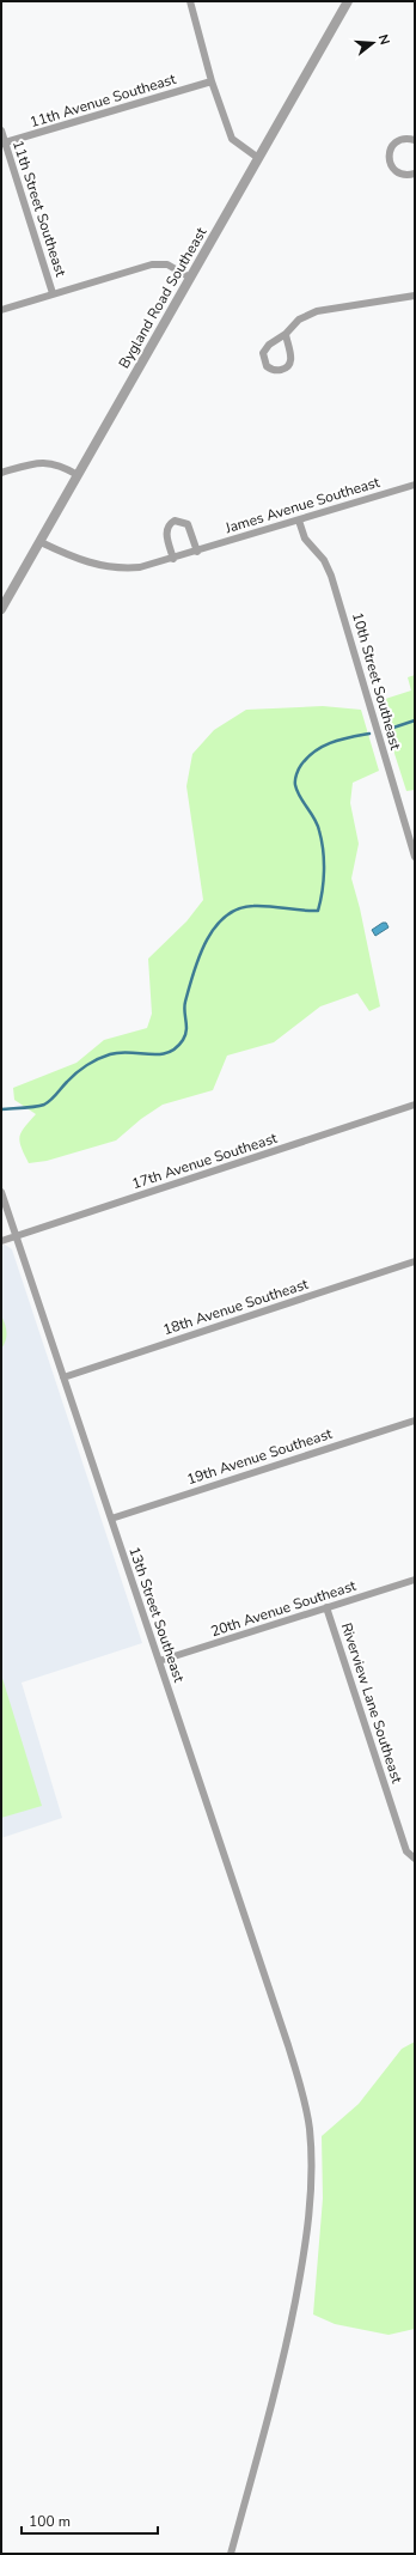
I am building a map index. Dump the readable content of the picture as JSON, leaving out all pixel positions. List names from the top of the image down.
{
  "streets": {
    "street": [
      "11th Avenue Southeast",
      "11th Street Southeast",
      "Bygland Road Southeast",
      "James Avenue Southeast",
      "10th Street Southeast",
      "17th Avenue Southeast",
      "18th Avenue Southeast",
      "19th Avenue Southeast",
      "20th Avenue Southeast",
      "13th Street Southeast",
      "Riverview Lane Southeast"
    ]
  },
  "crossings": [
    ["11th Avenue Southeast", "11th Street Southeast"],
    ["Bygland Road Southeast", "James Avenue Southeast"],
    ["James Avenue Southeast", "10th Street Southeast"],
    ["17th Avenue Southeast", "13th Street Southeast"],
    ["18th Avenue Southeast", "13th Street Southeast"],
    ["19th Avenue Southeast", "13th Street Southeast"],
    ["20th Avenue Southeast", "13th Street Southeast"],
    ["20th Avenue Southeast", "Riverview Lane Southeast"]
  ],
  "scale_bar": "100 m",
  "north": "right"
}
